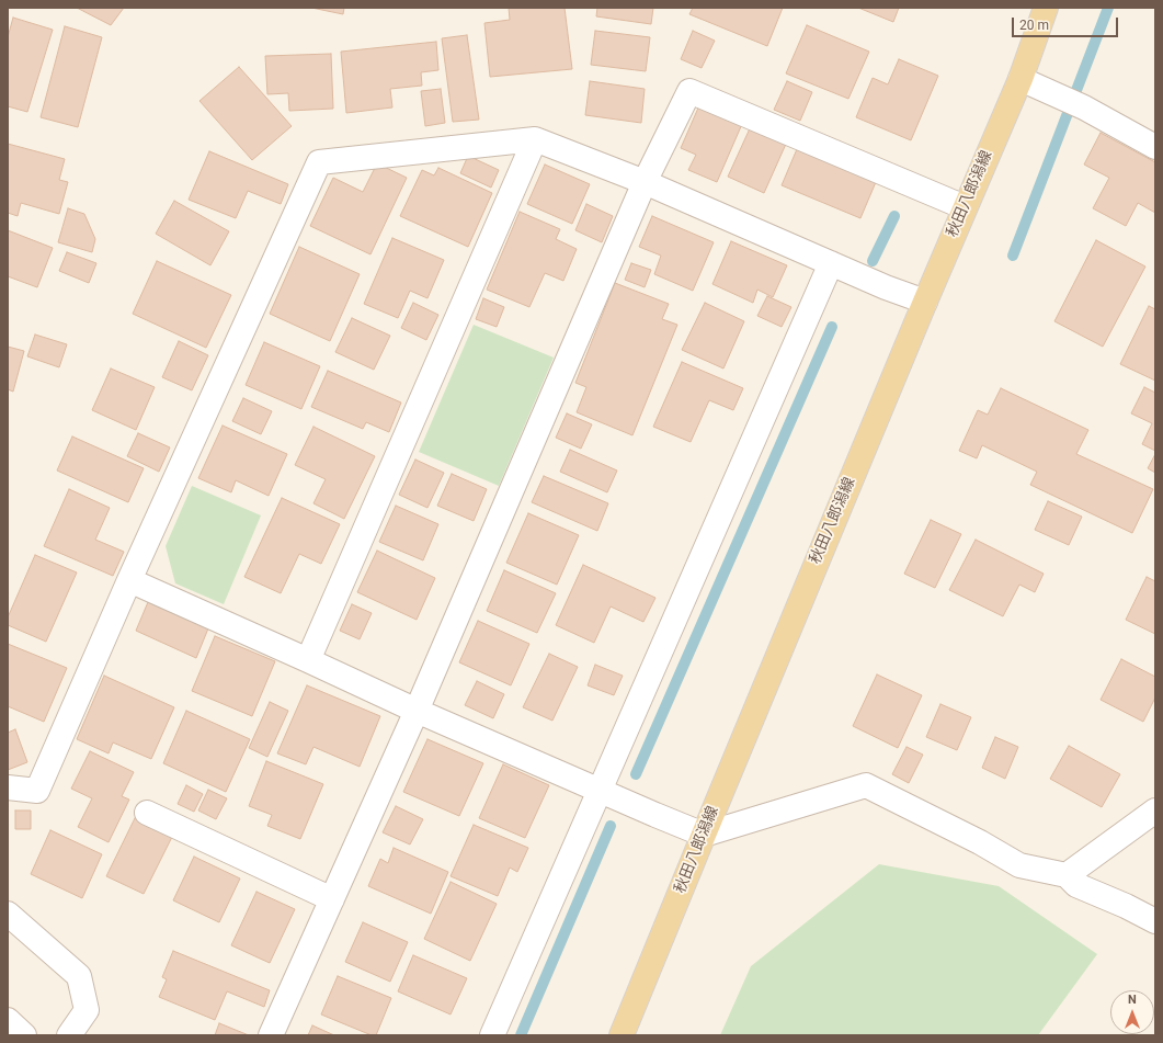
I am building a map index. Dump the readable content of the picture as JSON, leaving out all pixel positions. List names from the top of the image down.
{
  "streets": {
    "main road": ["秋田八郎潟線"]
  },
  "scale_bar": "20 m",
  "north": "top"
}
